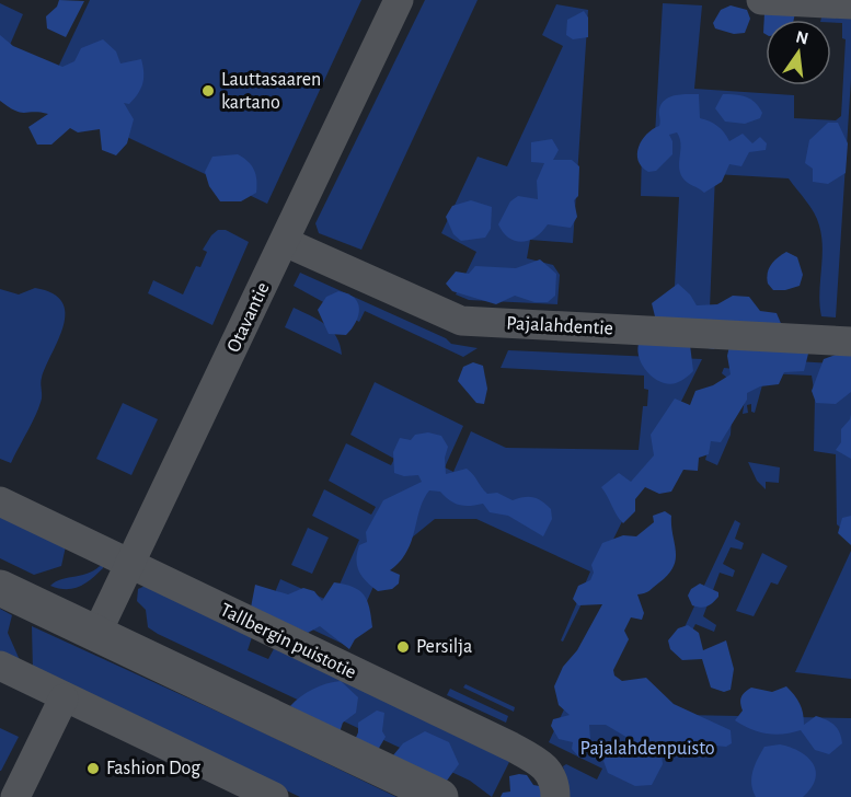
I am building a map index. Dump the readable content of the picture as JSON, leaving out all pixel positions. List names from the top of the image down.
{
  "streets": {
    "street": ["Otavantie", "Pajalahdentie", "Tallbergin puistotie"]
  },
  "crossings": [
    ["Otavantie", "Pajalahdentie"],
    ["Otavantie", "Tallbergin puistotie"]
  ],
  "parks": ["Pajalahdenpuisto"],
  "places": ["Lauttasaaren kartano", "Persilja", "Fashion Dog"],
  "north": "top"
}
